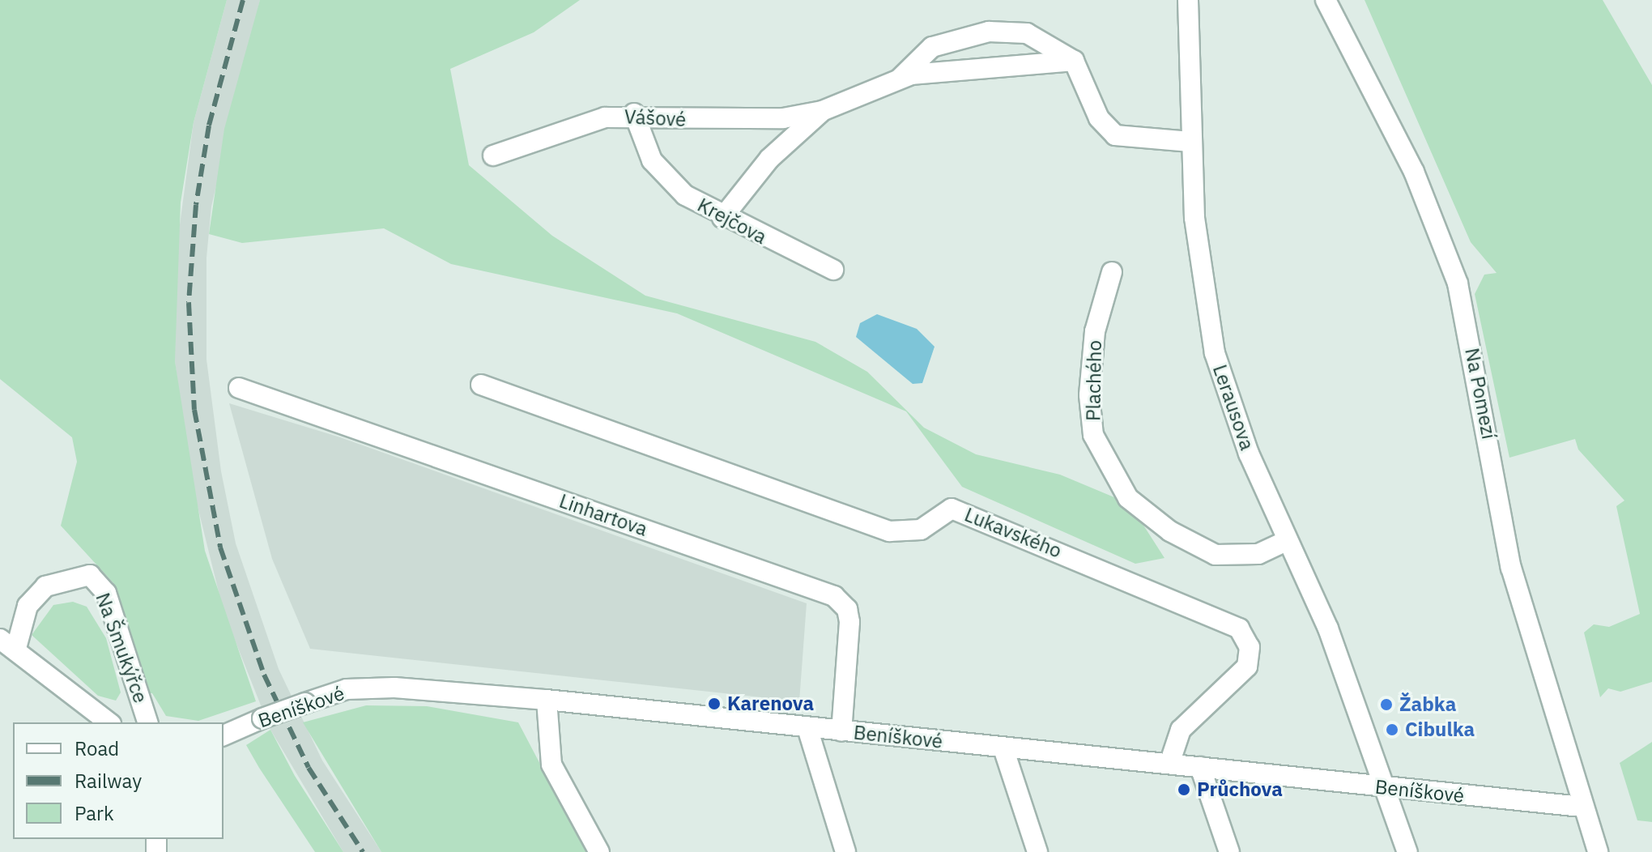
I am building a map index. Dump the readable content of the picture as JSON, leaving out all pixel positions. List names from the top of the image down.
{
  "streets": {
    "street": [
      "Vášové",
      "Krejčova",
      "Plachého",
      "Na Pomezí",
      "Lerausova",
      "Linhartova",
      "Lukavského",
      "Na Šmukýřce",
      "Beníškové"
    ]
  },
  "crossings": [
    ["Vášové", "Krejčova"],
    ["Plachého", "Lerausova"],
    ["Na Pomezí", "Beníškové"],
    ["Lerausova", "Beníškové"],
    ["Linhartova", "Beníškové"],
    ["Lukavského", "Beníškové"]
  ],
  "places": [
    "Karenova",
    "Žabka",
    "Cibulka",
    "Průchova"
  ],
  "legend": ["Road", "Railway", "Park"]
}
